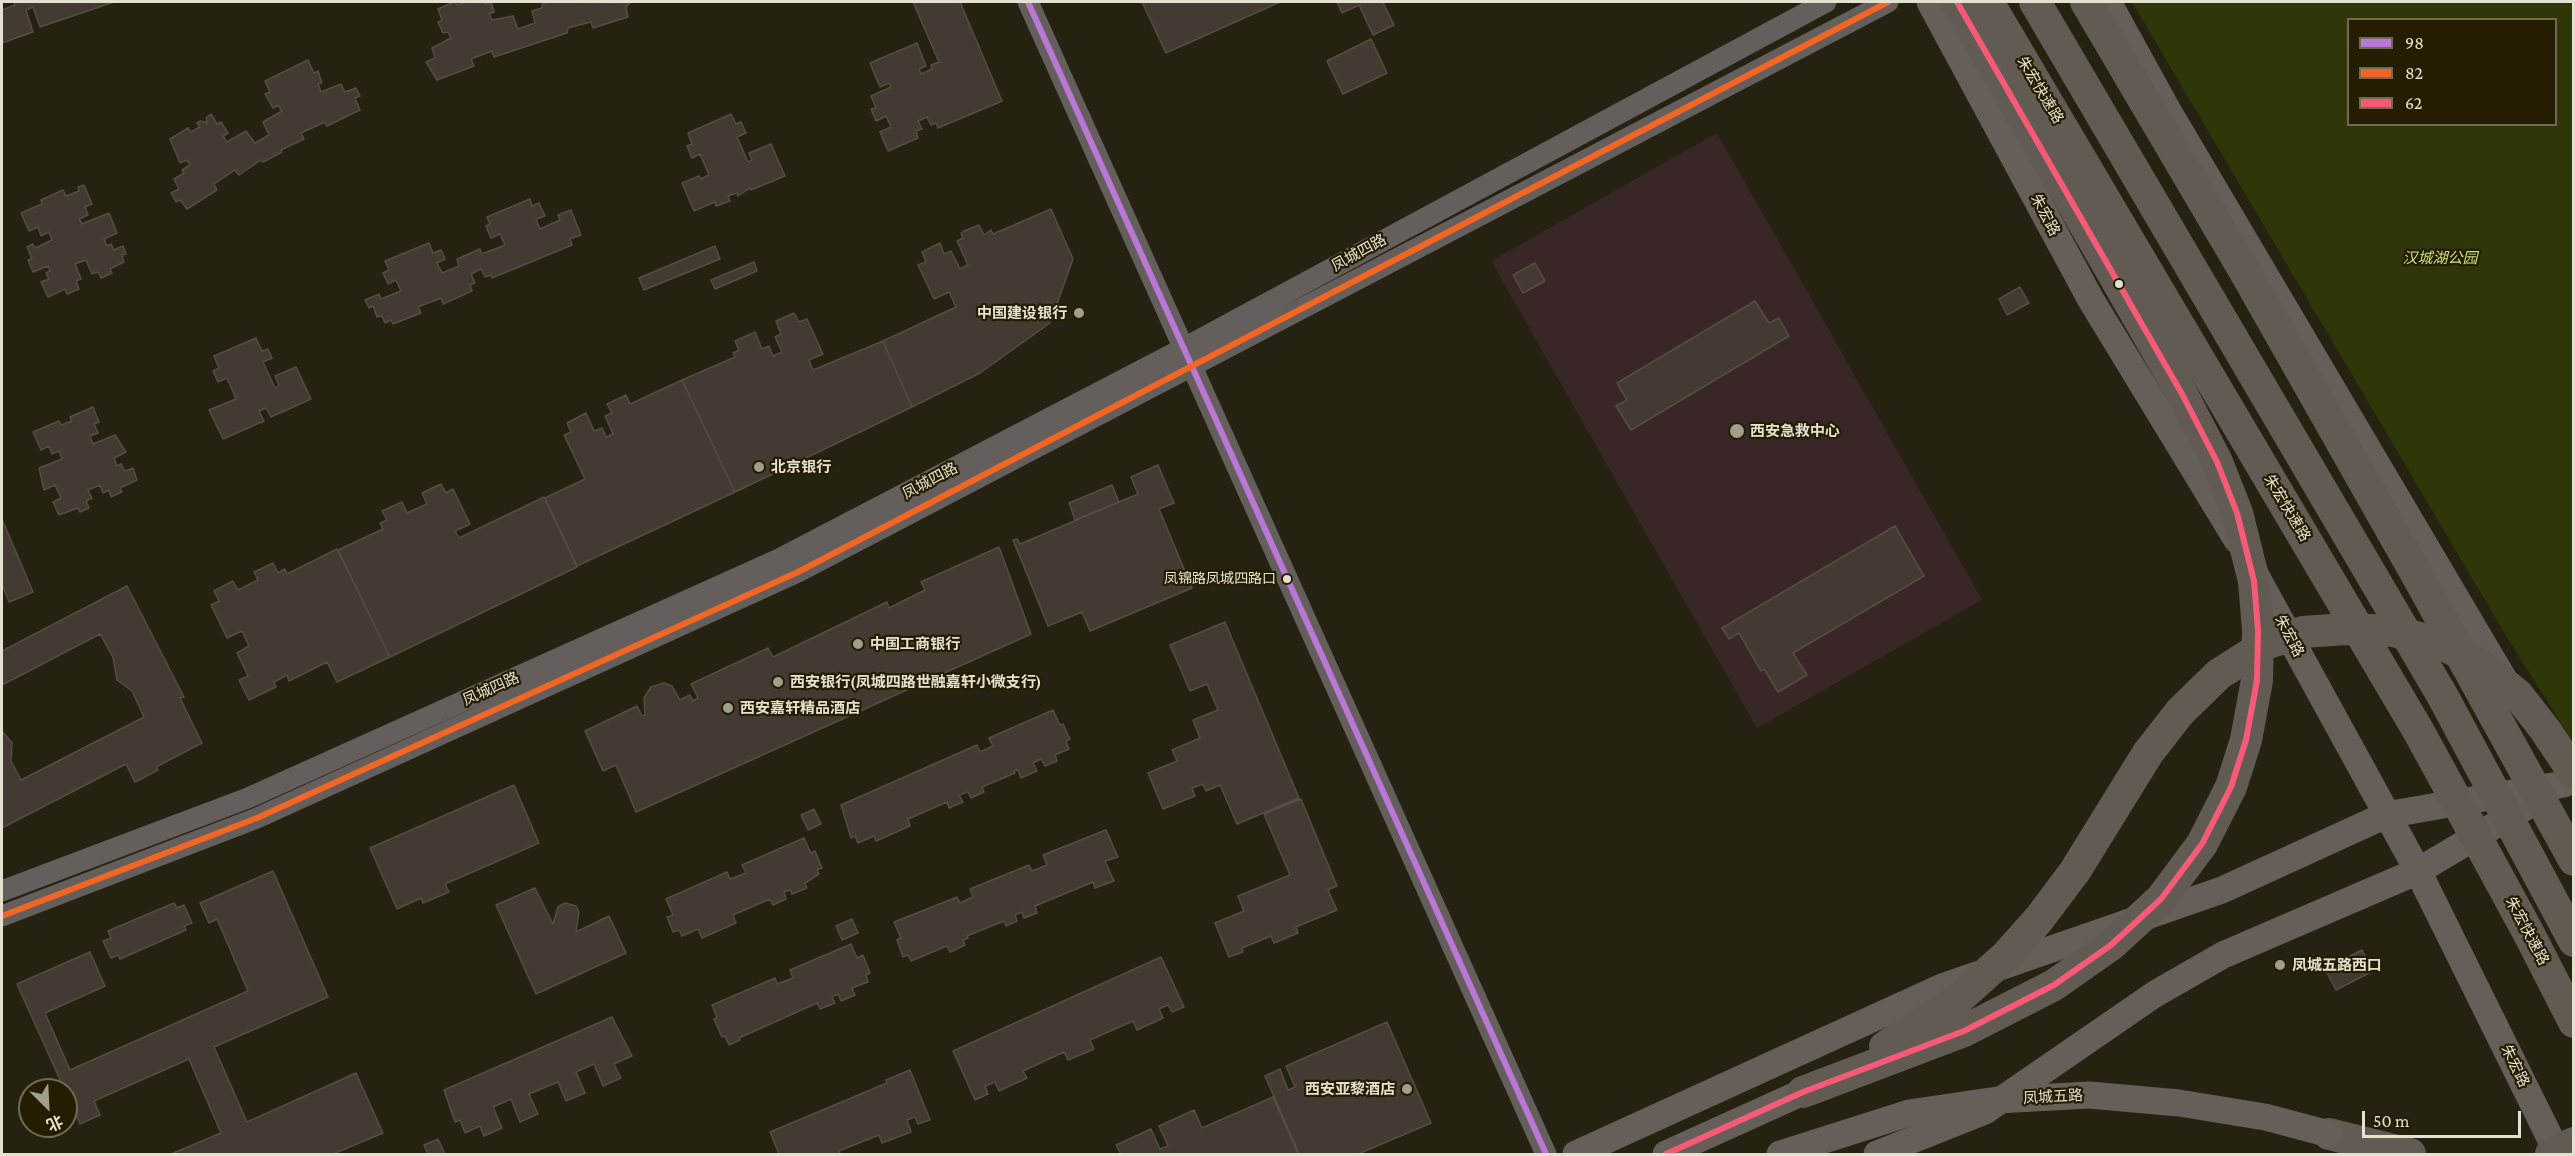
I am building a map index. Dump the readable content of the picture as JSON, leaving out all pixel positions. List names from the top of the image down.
{
  "streets": {
    "highway": ["朱宏快速路"],
    "main road": ["朱宏路", "凤城五路"],
    "street": ["凤城四路"]
  },
  "parks": ["汉城湖公园"],
  "places": [
    "中国建设银行",
    "西安急救中心",
    "北京银行",
    "凤锦路凤城四路口",
    "中国工商银行",
    "西安银行(凤城四路世融嘉轩小微支行)",
    "西安嘉轩精品酒店",
    "凤城五路西口",
    "西安亚黎酒店"
  ],
  "lines": ["transit line 98", "transit line 82", "transit line 62"],
  "legend": ["98", "82", "62"],
  "scale_bar": "50 m",
  "north": "bottom right"
}
